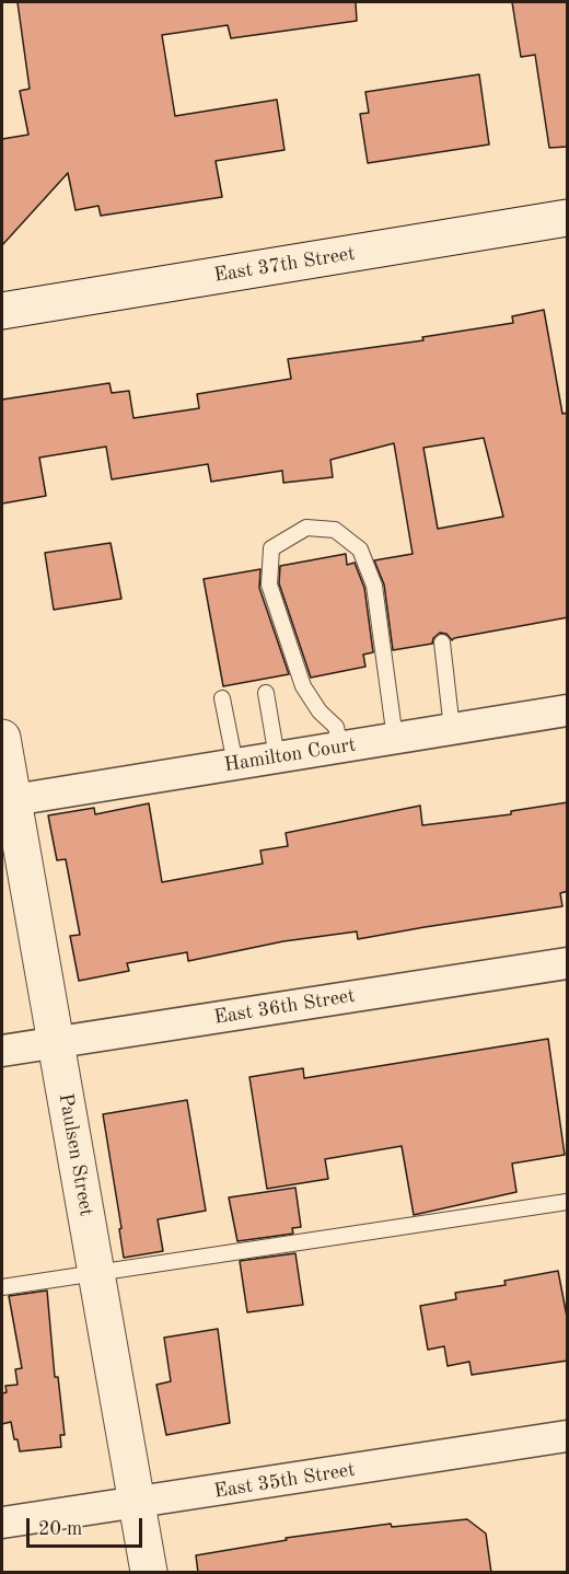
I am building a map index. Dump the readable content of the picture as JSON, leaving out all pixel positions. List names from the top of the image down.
{
  "streets": {
    "street": [
      "East 37th Street",
      "Hamilton Court",
      "East 36th Street",
      "Paulsen Street",
      "East 35th Street"
    ]
  },
  "crossings": [
    ["Hamilton Court", "Paulsen Street"],
    ["East 36th Street", "Paulsen Street"],
    ["Paulsen Street", "East 35th Street"]
  ],
  "scale_bar": "20 m"
}
